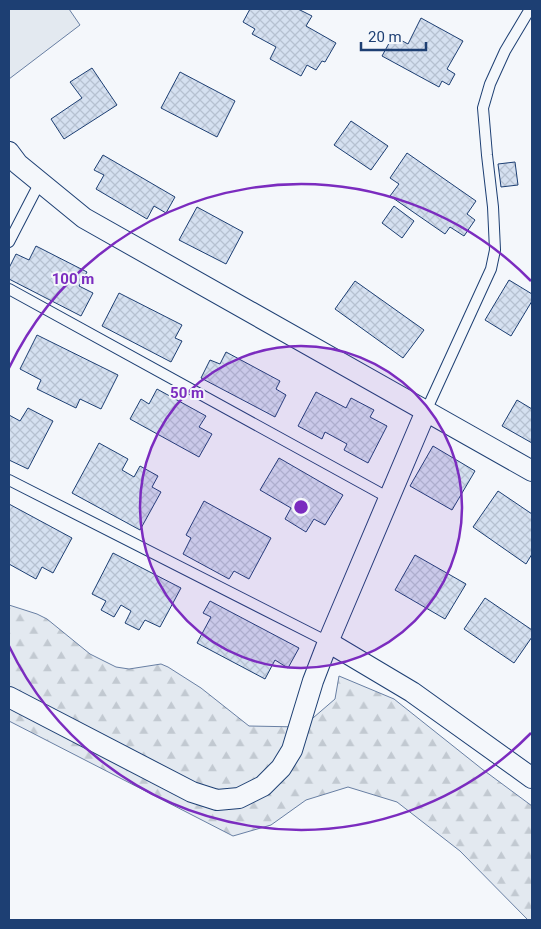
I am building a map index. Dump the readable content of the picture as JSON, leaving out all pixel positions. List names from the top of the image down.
{
  "scale_bar": "20 m",
  "rings": ["100 m", "50 m"]
}
